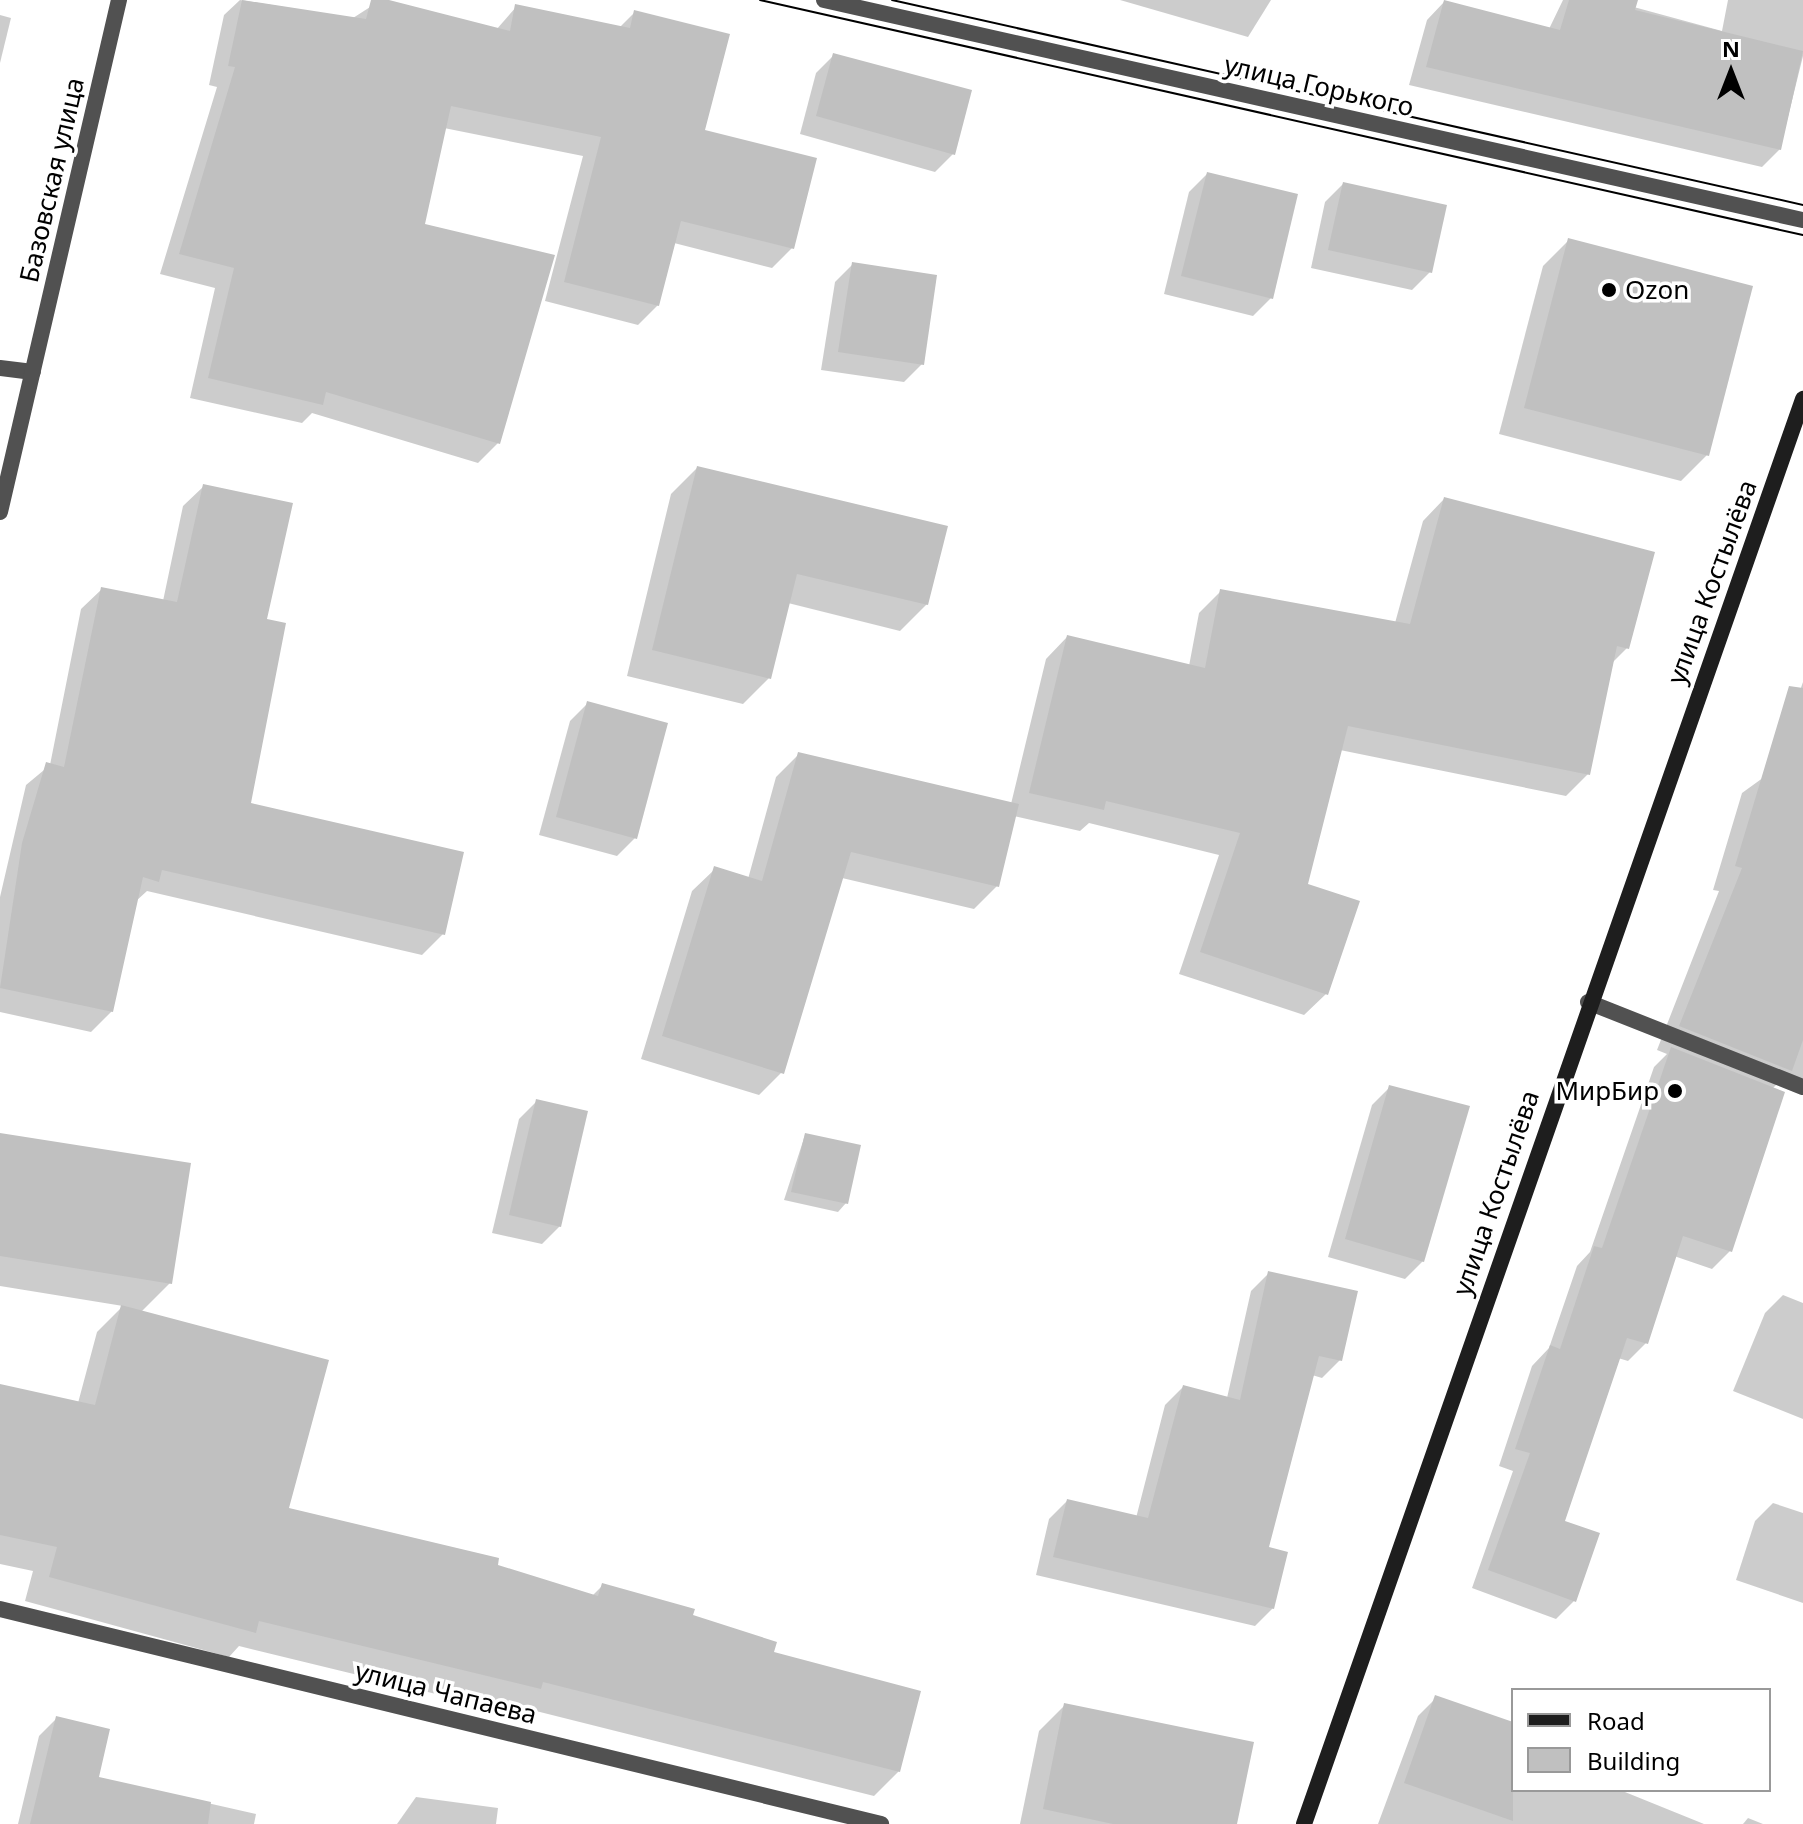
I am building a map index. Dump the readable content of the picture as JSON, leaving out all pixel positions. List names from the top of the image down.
{
  "streets": {
    "main road": ["улица Костылёва"],
    "street": ["улица Горького", "Базовская улица", "улица Чапаева"]
  },
  "places": ["Ozon", "МирБир"],
  "legend": ["Road", "Building"],
  "north": "top"
}
